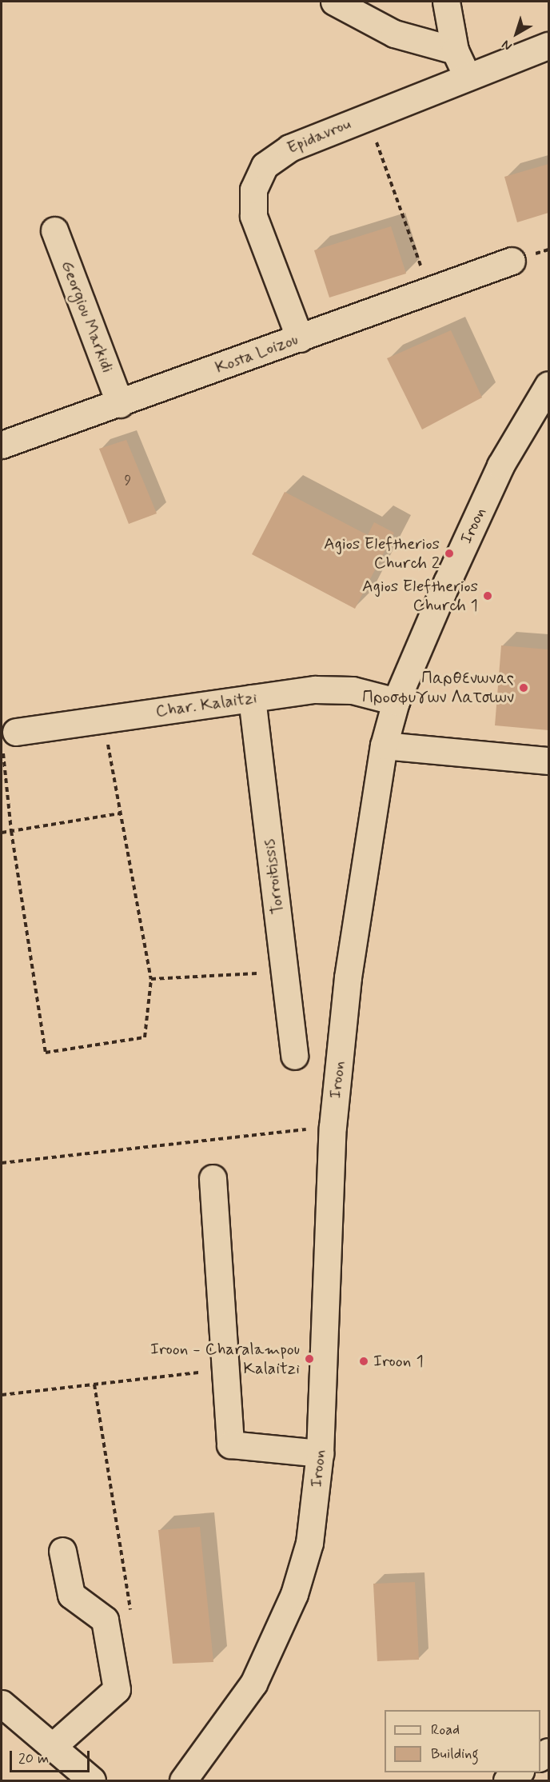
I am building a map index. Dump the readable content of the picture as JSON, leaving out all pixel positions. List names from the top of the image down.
{
  "streets": {
    "street": [
      "Epidavrou",
      "Georgiou Markidi",
      "Kosta Loizou",
      "Iroon",
      "Char. Kalaitzi",
      "Torroitissis"
    ]
  },
  "crossings": [
    ["Epidavrou", "Kosta Loizou"],
    ["Georgiou Markidi", "Kosta Loizou"],
    ["Iroon", "Char. Kalaitzi"],
    ["Char. Kalaitzi", "Torroitissis"]
  ],
  "places": [
    "Agios Eleftherios Church 2",
    "Agios Eleftherios Church 1",
    "Παρθενωνας Προσφυγων Λατσιων",
    "Iroon - Charalampou Kalaitzi",
    "Iroon 1"
  ],
  "house_numbers": ["9"],
  "legend": ["Road", "Building"],
  "scale_bar": "20 m",
  "north": "bottom left"
}
